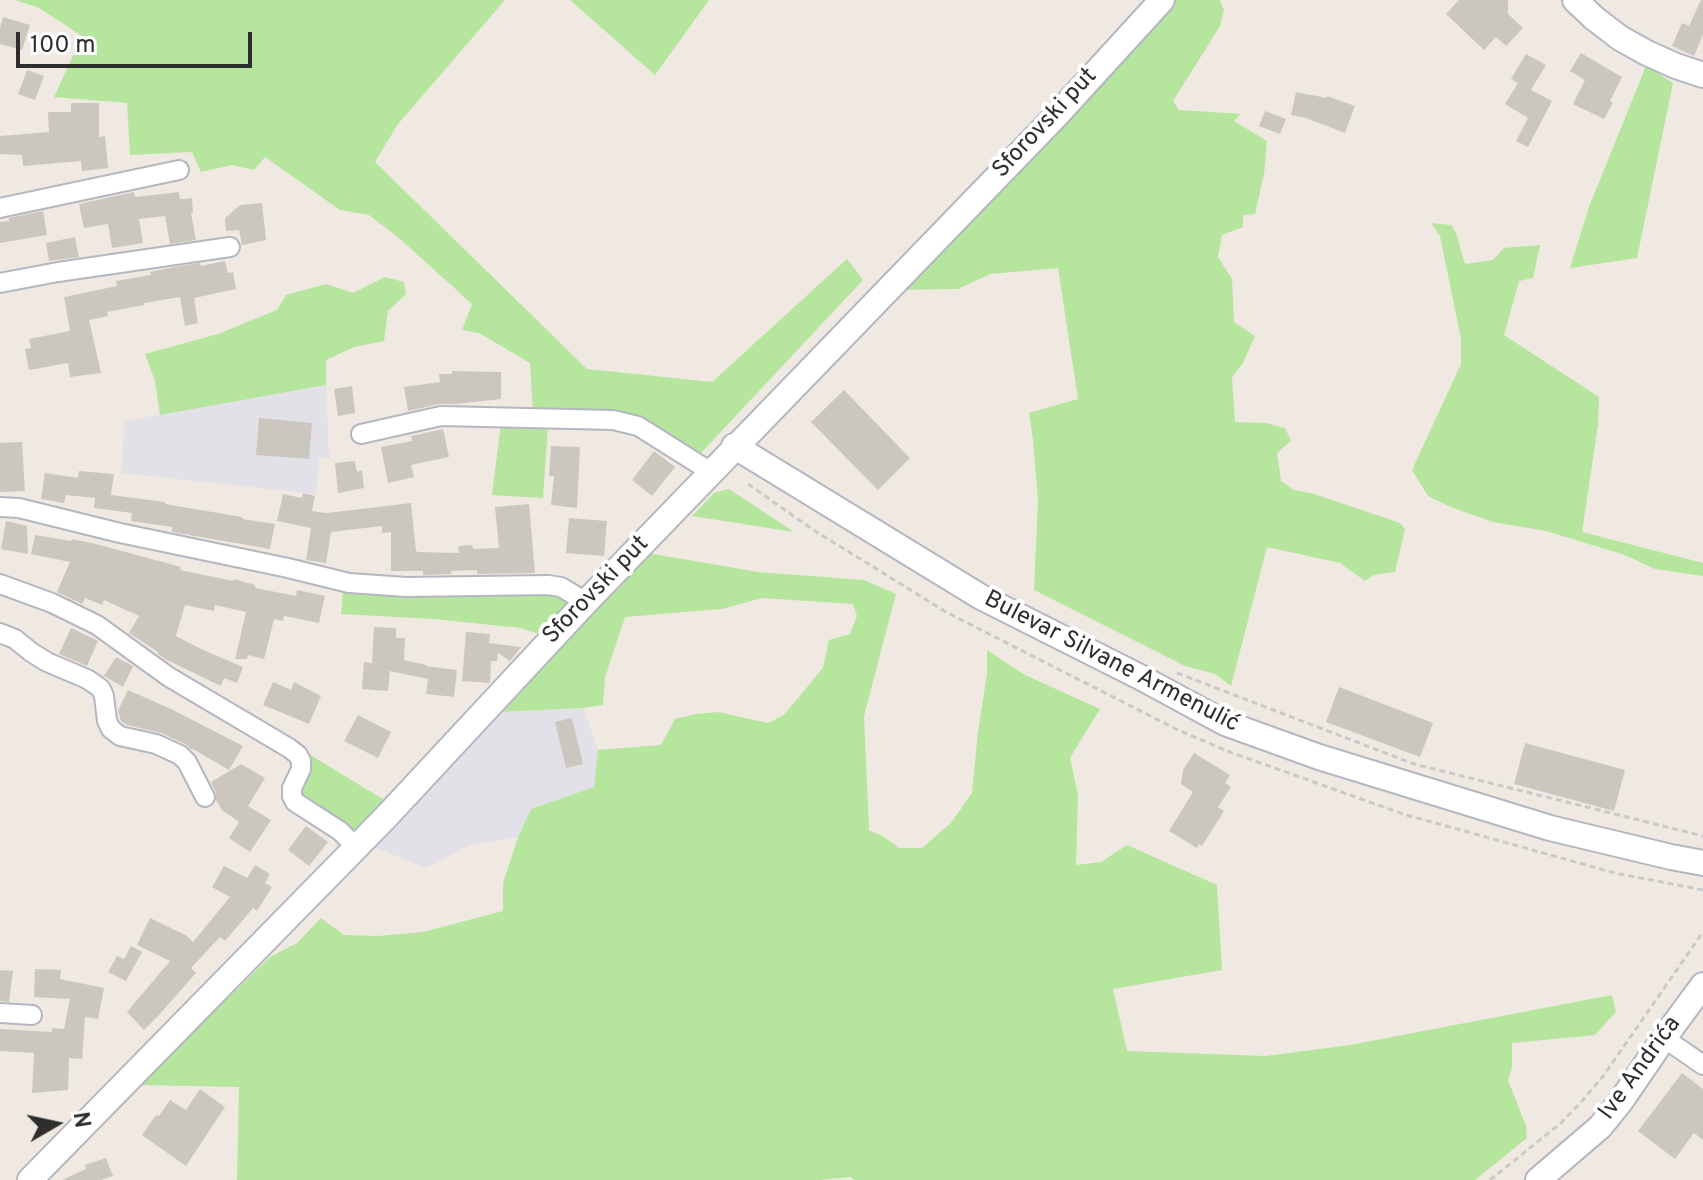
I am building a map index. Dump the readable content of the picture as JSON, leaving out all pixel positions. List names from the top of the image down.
{
  "streets": {
    "street": ["Sforovski put", "Bulevar Silvane Armenulić", "Ive Andrića"]
  },
  "crossings": [
    ["Sforovski put", "Bulevar Silvane Armenulić"]
  ],
  "scale_bar": "100 m",
  "north": "right"
}
